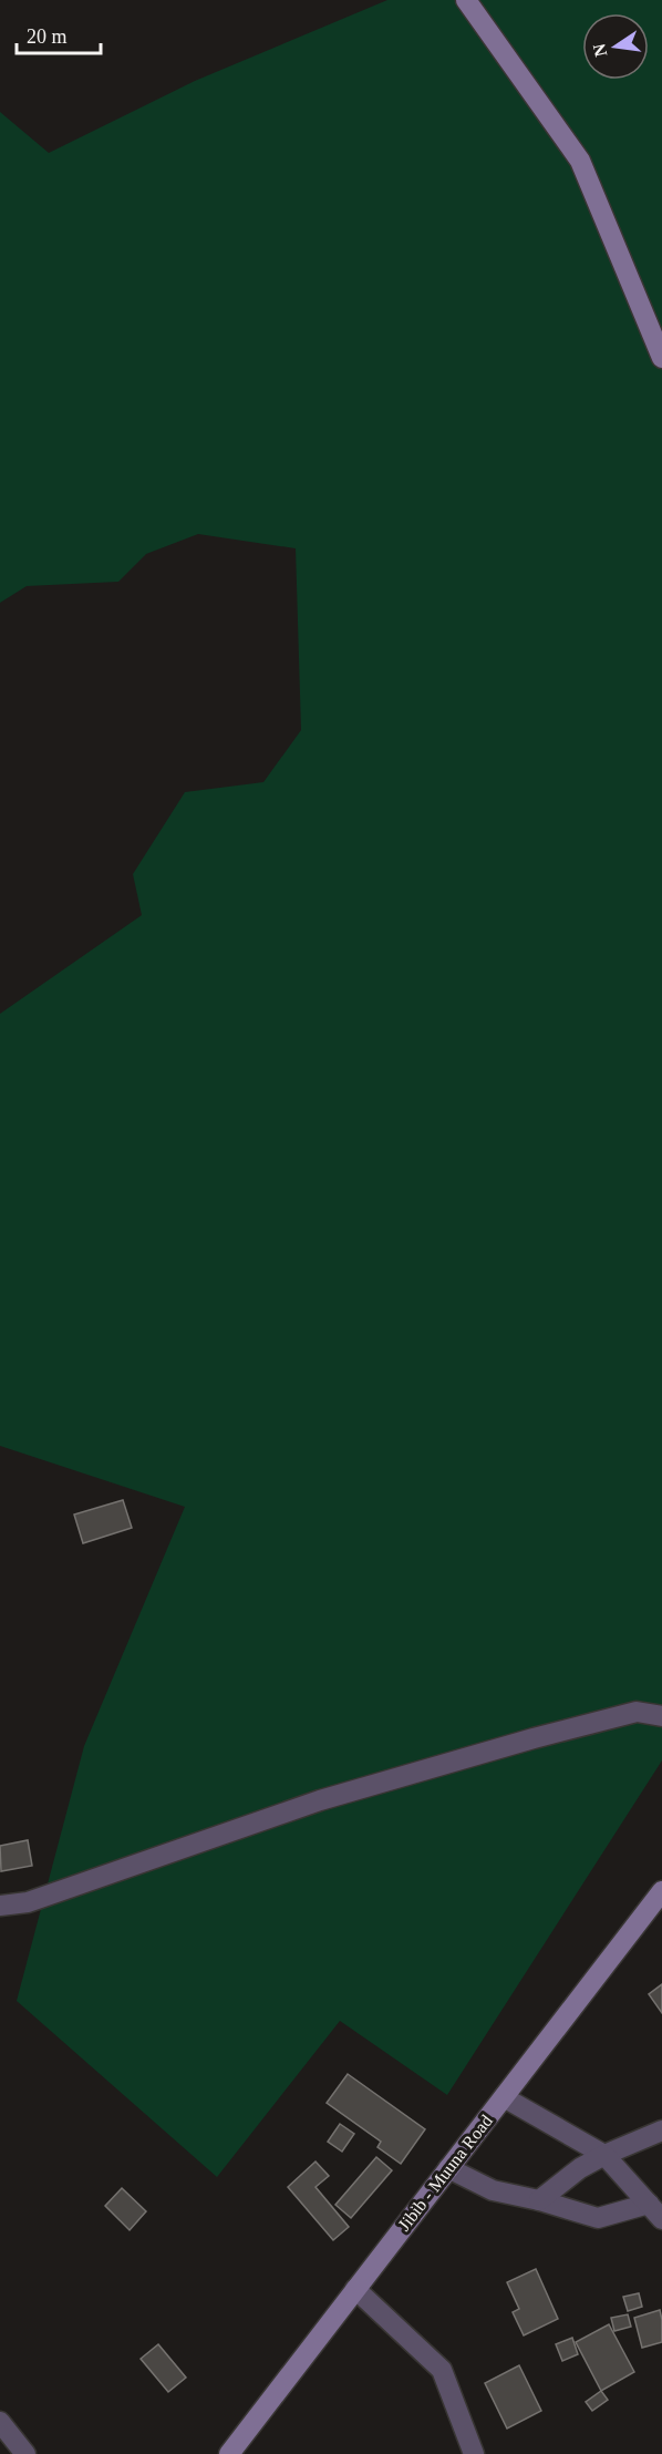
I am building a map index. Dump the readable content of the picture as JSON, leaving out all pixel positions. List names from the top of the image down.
{
  "streets": {
    "street": ["Jibib - Muuna Road"]
  },
  "scale_bar": "20 m",
  "north": "left"
}
